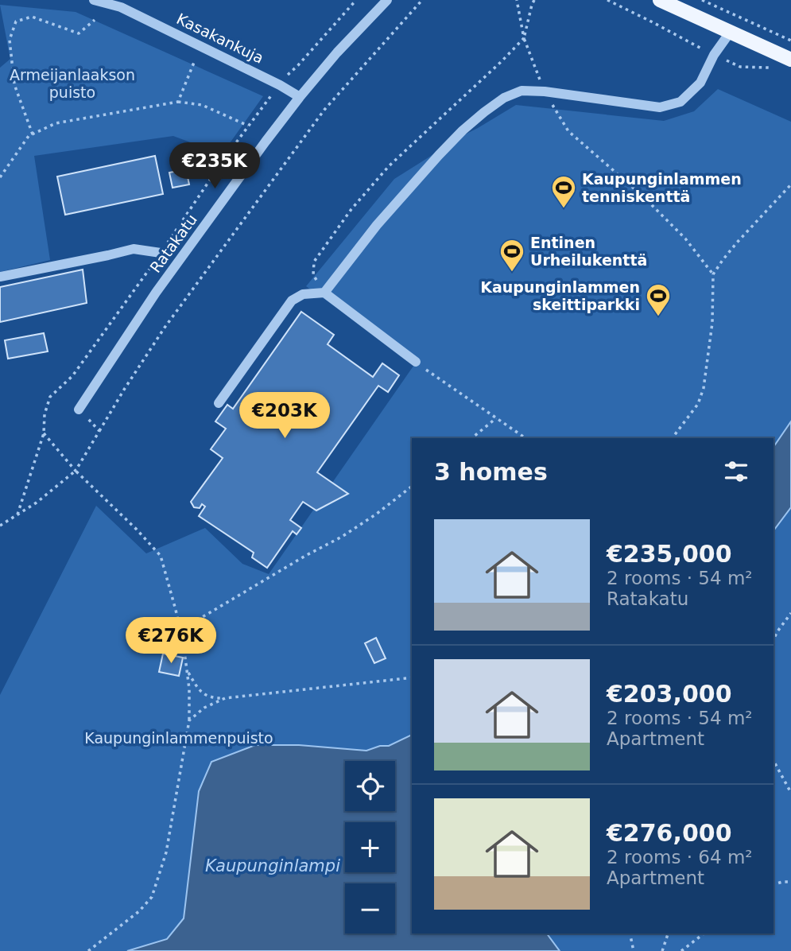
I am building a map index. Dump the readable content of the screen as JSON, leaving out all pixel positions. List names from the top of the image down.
{
  "streets": {
    "street": ["Kasakankuja", "Ratakatu"]
  },
  "crossings": [
    ["Kasakankuja", "Ratakatu"]
  ],
  "water": ["Kaupunginlampi"],
  "parks": ["Armeijanlaakson puisto", "Kaupunginlammenpuisto"],
  "places": {
    "sports": ["Kaupunginlammen tenniskenttä", "Entinen Urheilukenttä", "Kaupunginlammen skeittiparkki"]
  },
  "page": {
    "price": ["€235K", "€203K", "€276K"],
    "heading": "3 homes",
    "list": [
      {
        "name": "€235,000",
        "note": "2 rooms · 54 m² · Ratakatu"
      },
      {
        "name": "€203,000",
        "note": "2 rooms · 54 m² · Apartment"
      },
      {
        "name": "€276,000",
        "note": "2 rooms · 64 m² · Apartment"
      }
    ],
    "map_buttons": ["+", "−"]
  }
}
